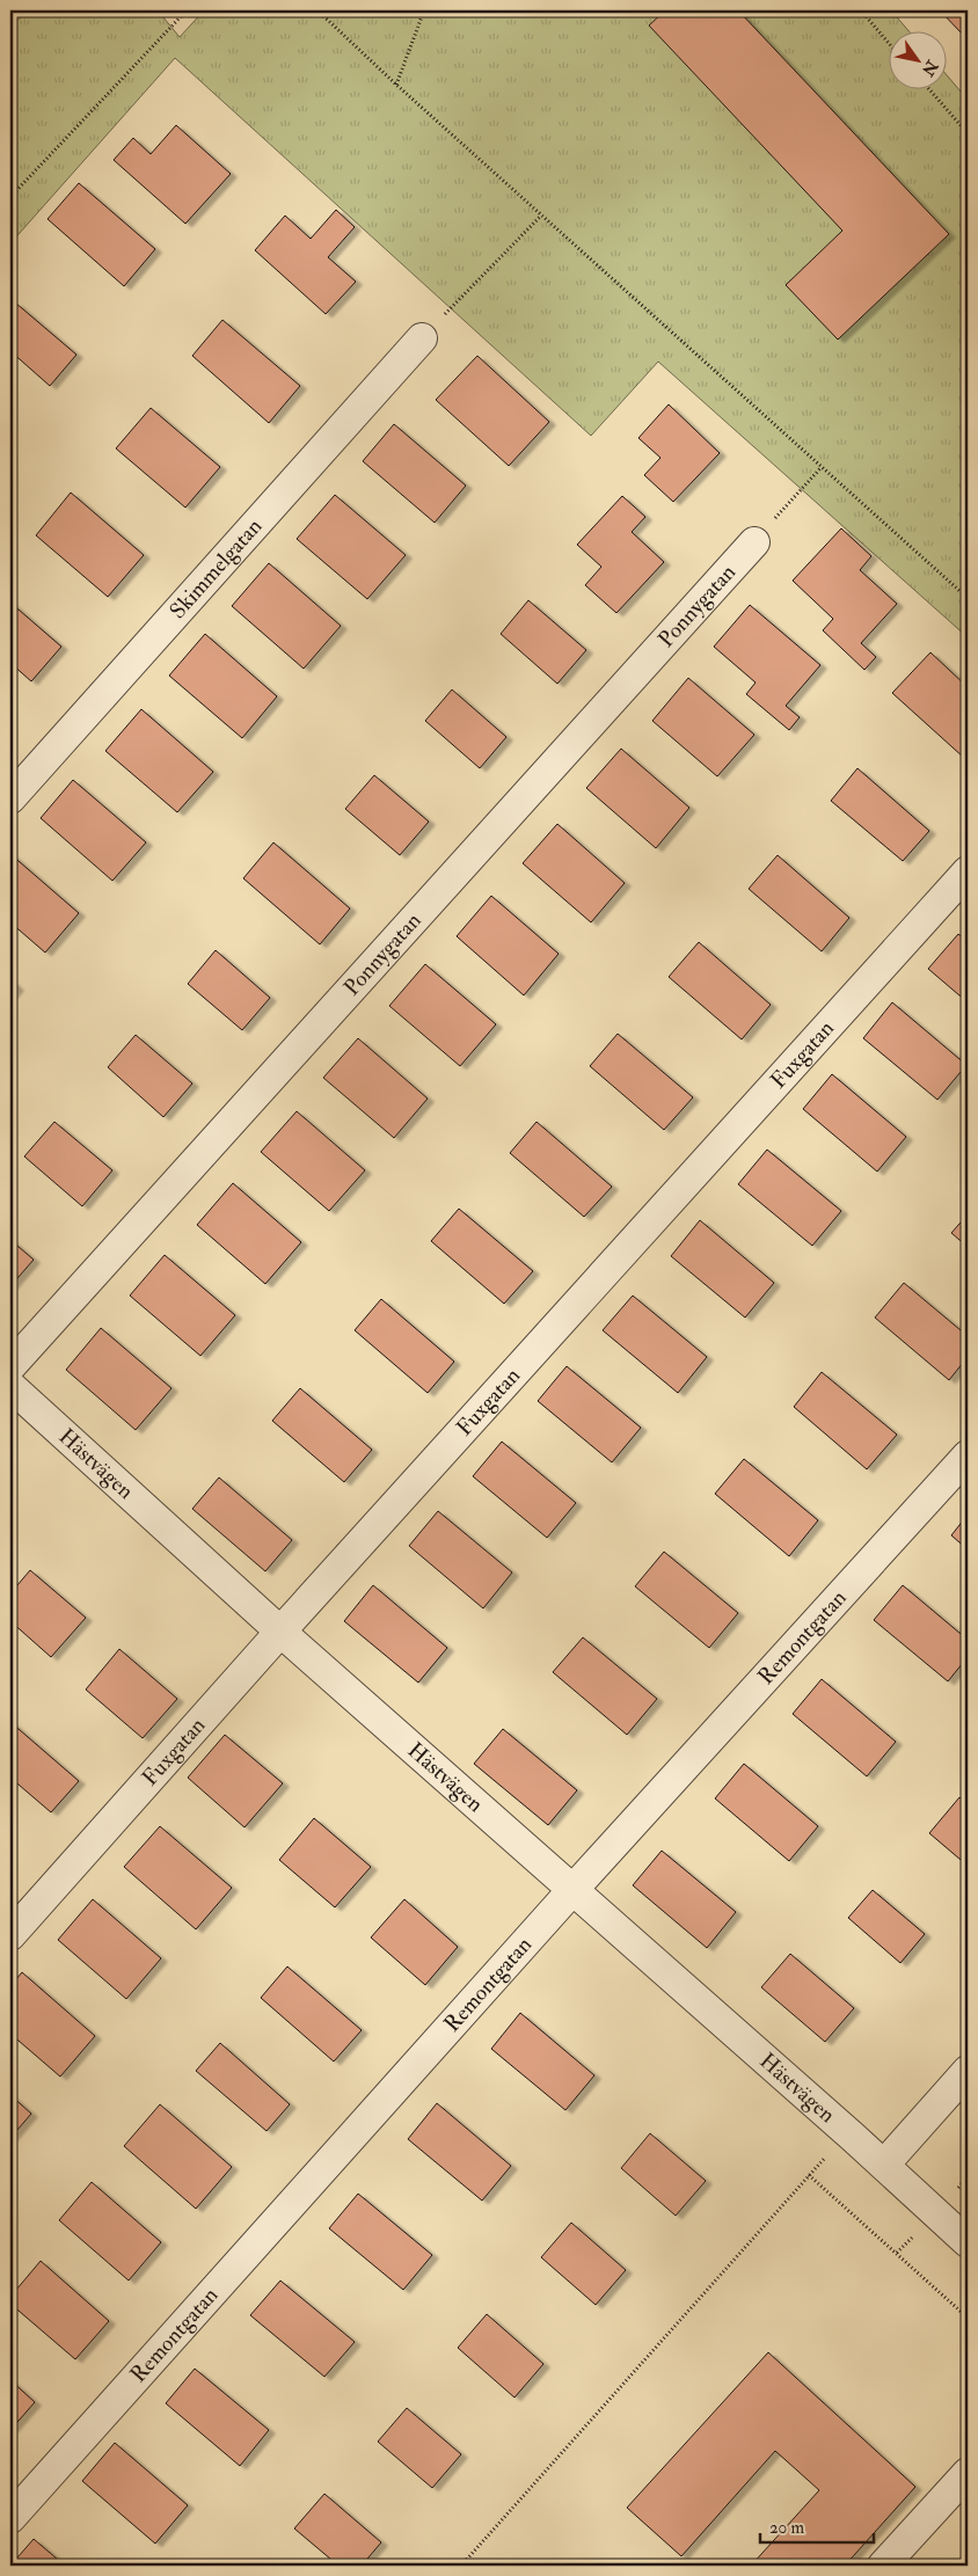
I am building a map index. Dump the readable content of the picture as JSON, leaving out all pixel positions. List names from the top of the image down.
{
  "streets": {
    "street": [
      "Skimmelgatan",
      "Ponnygatan",
      "Fuxgatan",
      "Hästvägen",
      "Remontgatan"
    ]
  },
  "crossings": [
    ["Fuxgatan", "Hästvägen"],
    ["Hästvägen", "Remontgatan"]
  ],
  "scale_bar": "20 m",
  "north": "bottom right"
}
